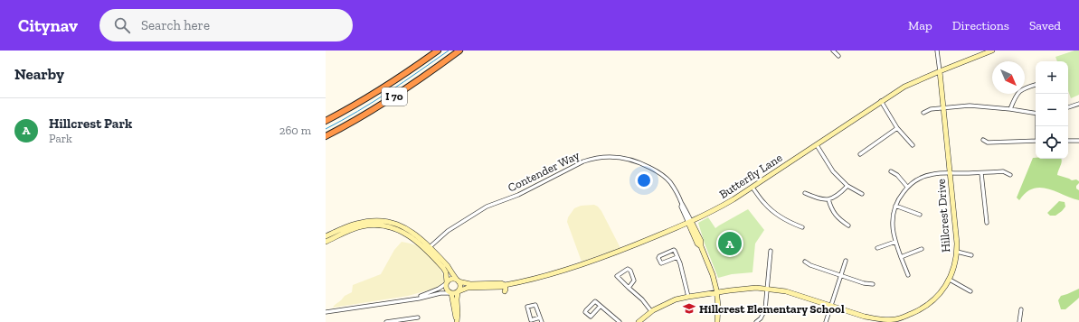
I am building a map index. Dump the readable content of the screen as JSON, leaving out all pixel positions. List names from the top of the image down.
{
  "streets": {
    "highway": ["I 70"],
    "street": ["Contender Way", "Butterfly Lane", "Hillcrest Drive"]
  },
  "crossings": [
    ["Contender Way", "Butterfly Lane"],
    ["Butterfly Lane", "Hillcrest Drive"]
  ],
  "places": {
    "school or university": ["Hillcrest Elementary School"]
  },
  "north": "bottom right",
  "page": {
    "header": "Citynav",
    "search": "Search here",
    "nav": ["Map", "Directions", "Saved"],
    "heading": "Nearby",
    "map_buttons": ["+", "−"],
    "list": [
      {
        "mark": "A",
        "name": "Hillcrest Park",
        "note": "Park",
        "value": "260 m"
      }
    ],
    "pins": "A"
  }
}
